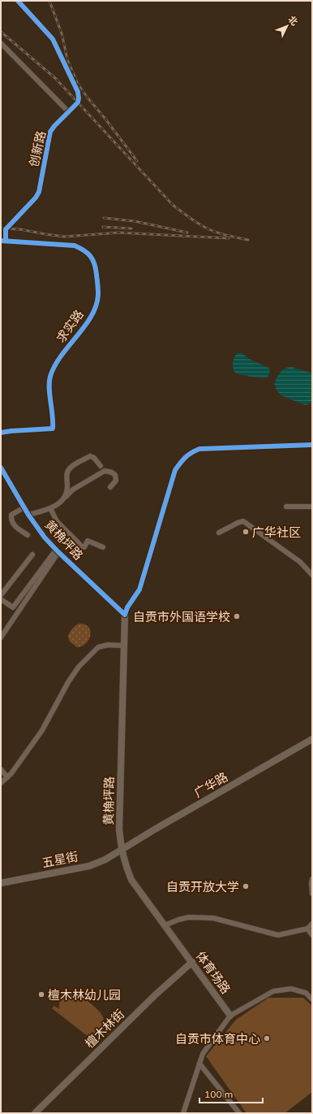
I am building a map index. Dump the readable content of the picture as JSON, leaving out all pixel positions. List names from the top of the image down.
{
  "streets": {
    "main road": [
      "黄桷坪路",
      "广华路",
      "五星街",
      "体育场路",
      "檀木林街"
    ],
    "street": ["创新路", "求实路"]
  },
  "crossings": [
    ["创新路", "求实路"],
    ["黄桷坪路", "广华路"],
    ["黄桷坪路", "五星街"],
    ["黄桷坪路", "体育场路"],
    ["广华路", "五星街"],
    ["广华路", "体育场路"],
    ["五星街", "体育场路"],
    ["体育场路", "檀木林街"]
  ],
  "places": [
    "广华社区",
    "自贡市外国语学校",
    "自贡开放大学",
    "檀木林幼儿园",
    "自贡市体育中心"
  ],
  "scale_bar": "100 m",
  "north": "top right"
}
